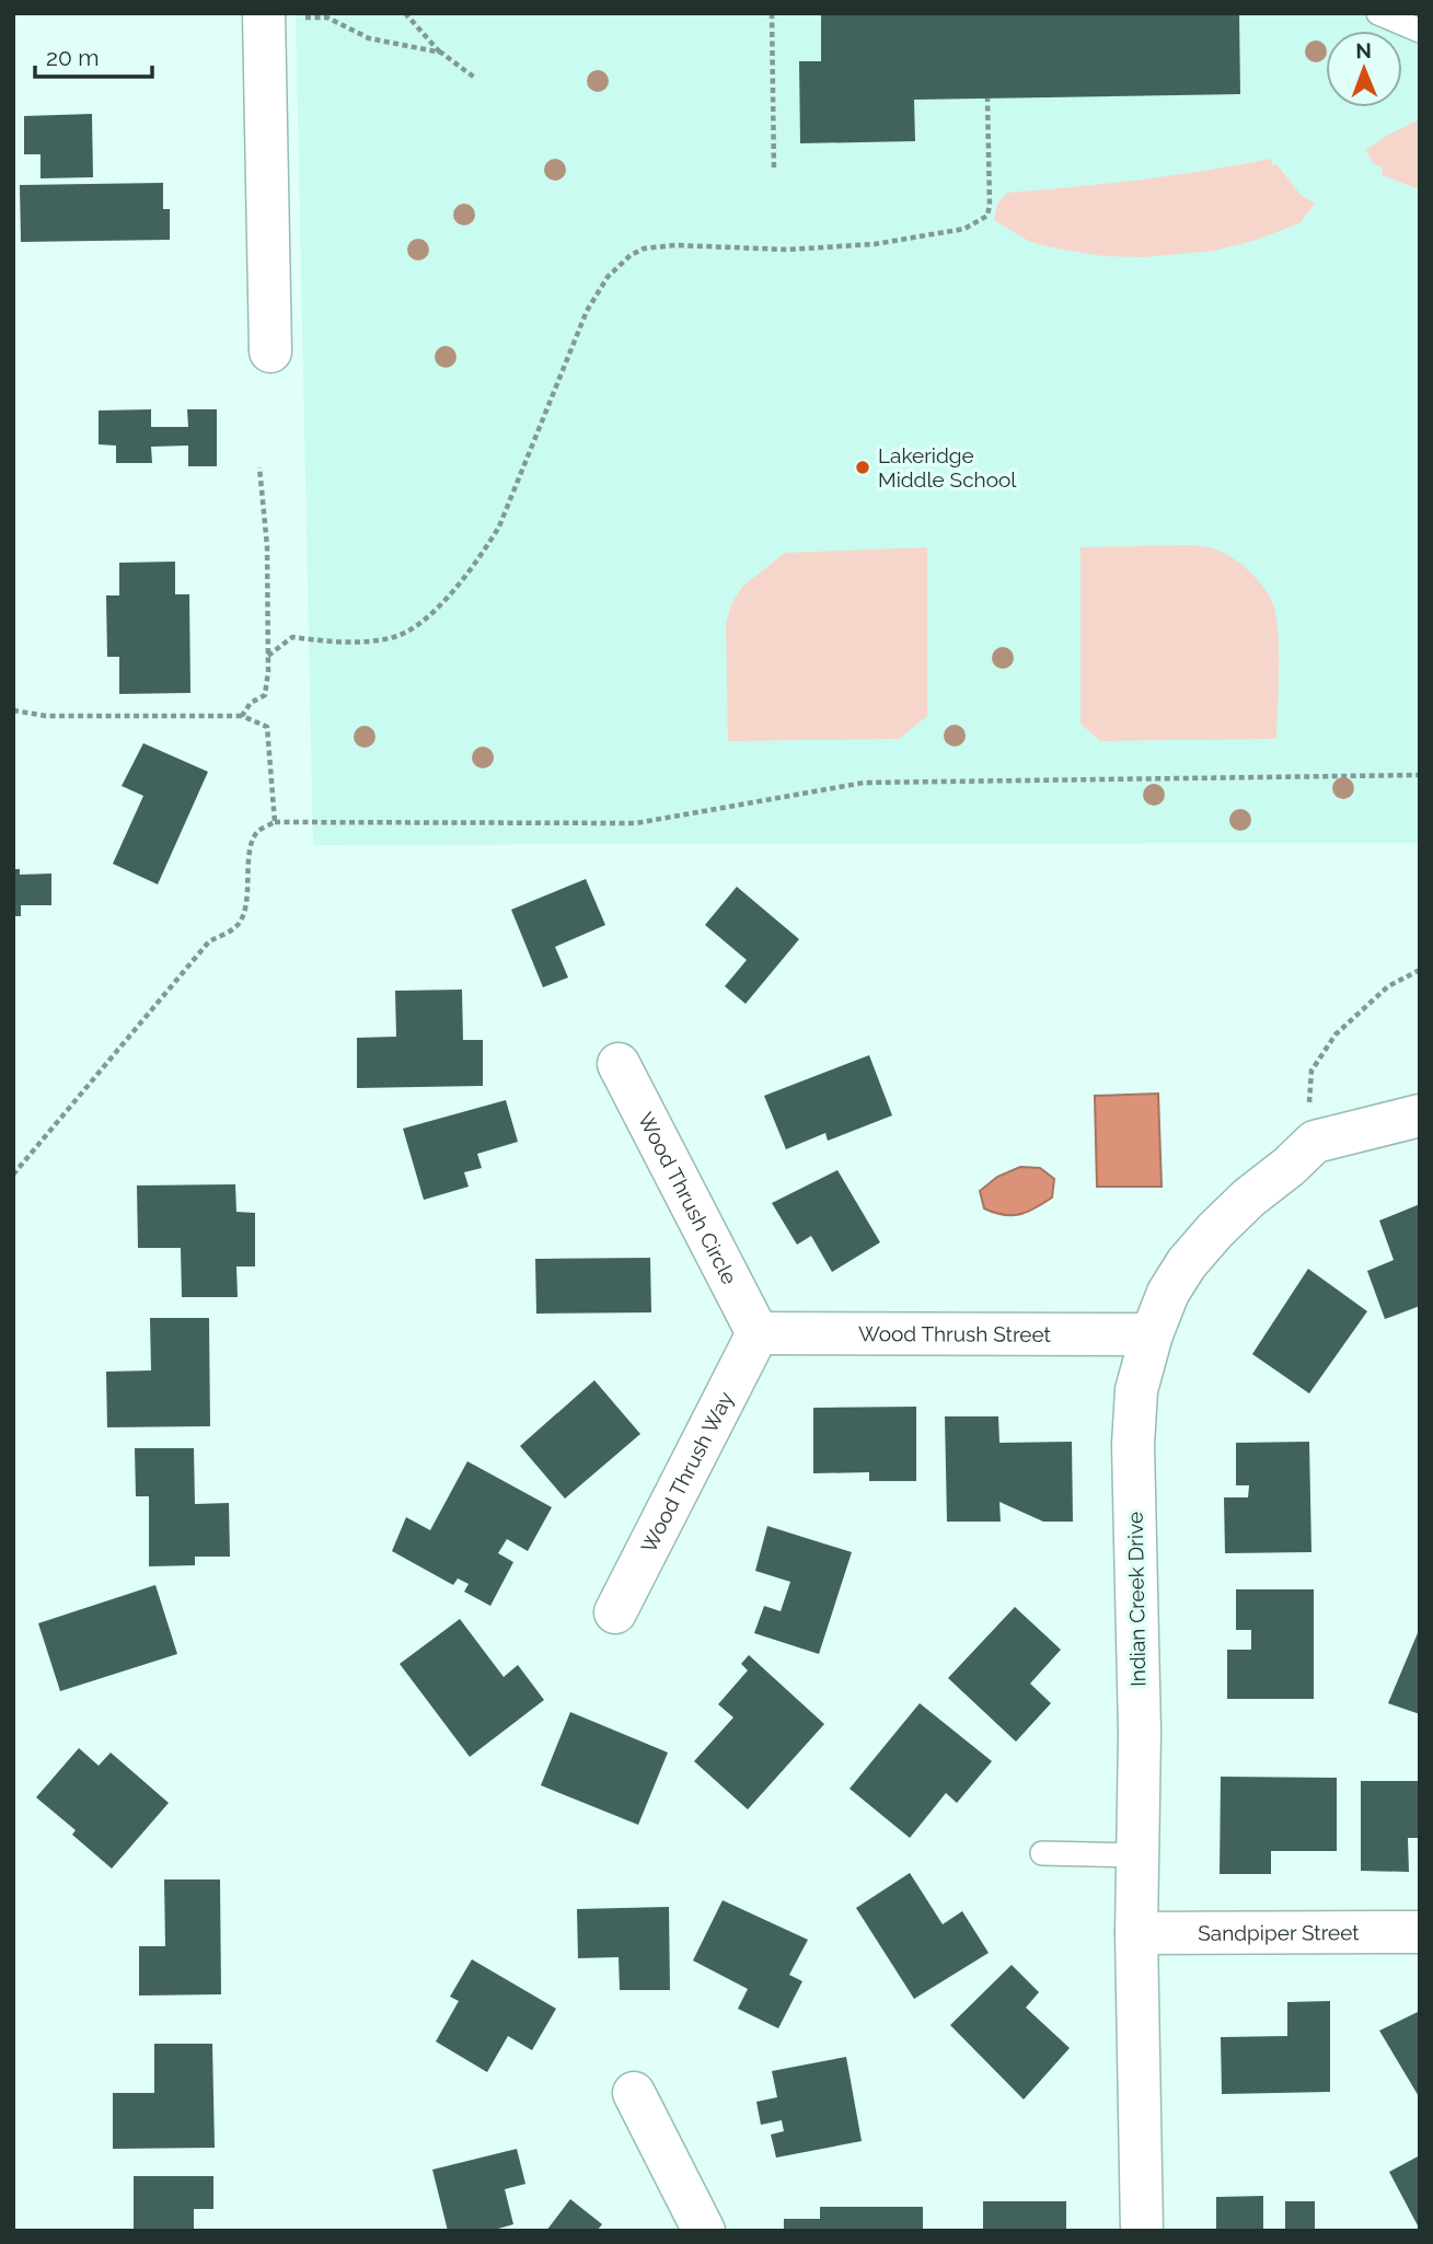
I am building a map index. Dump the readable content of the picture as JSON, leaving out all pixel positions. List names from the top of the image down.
{
  "streets": {
    "street": [
      "Wood Thrush Circle",
      "Wood Thrush Street",
      "Wood Thrush Way",
      "Indian Creek Drive",
      "Sandpiper Street"
    ]
  },
  "crossings": [
    ["Wood Thrush Circle", "Wood Thrush Street"],
    ["Wood Thrush Circle", "Wood Thrush Way"],
    ["Wood Thrush Street", "Wood Thrush Way"],
    ["Wood Thrush Street", "Indian Creek Drive"],
    ["Indian Creek Drive", "Sandpiper Street"]
  ],
  "places": ["Lakeridge Middle School"],
  "scale_bar": "20 m",
  "north": "top"
}
